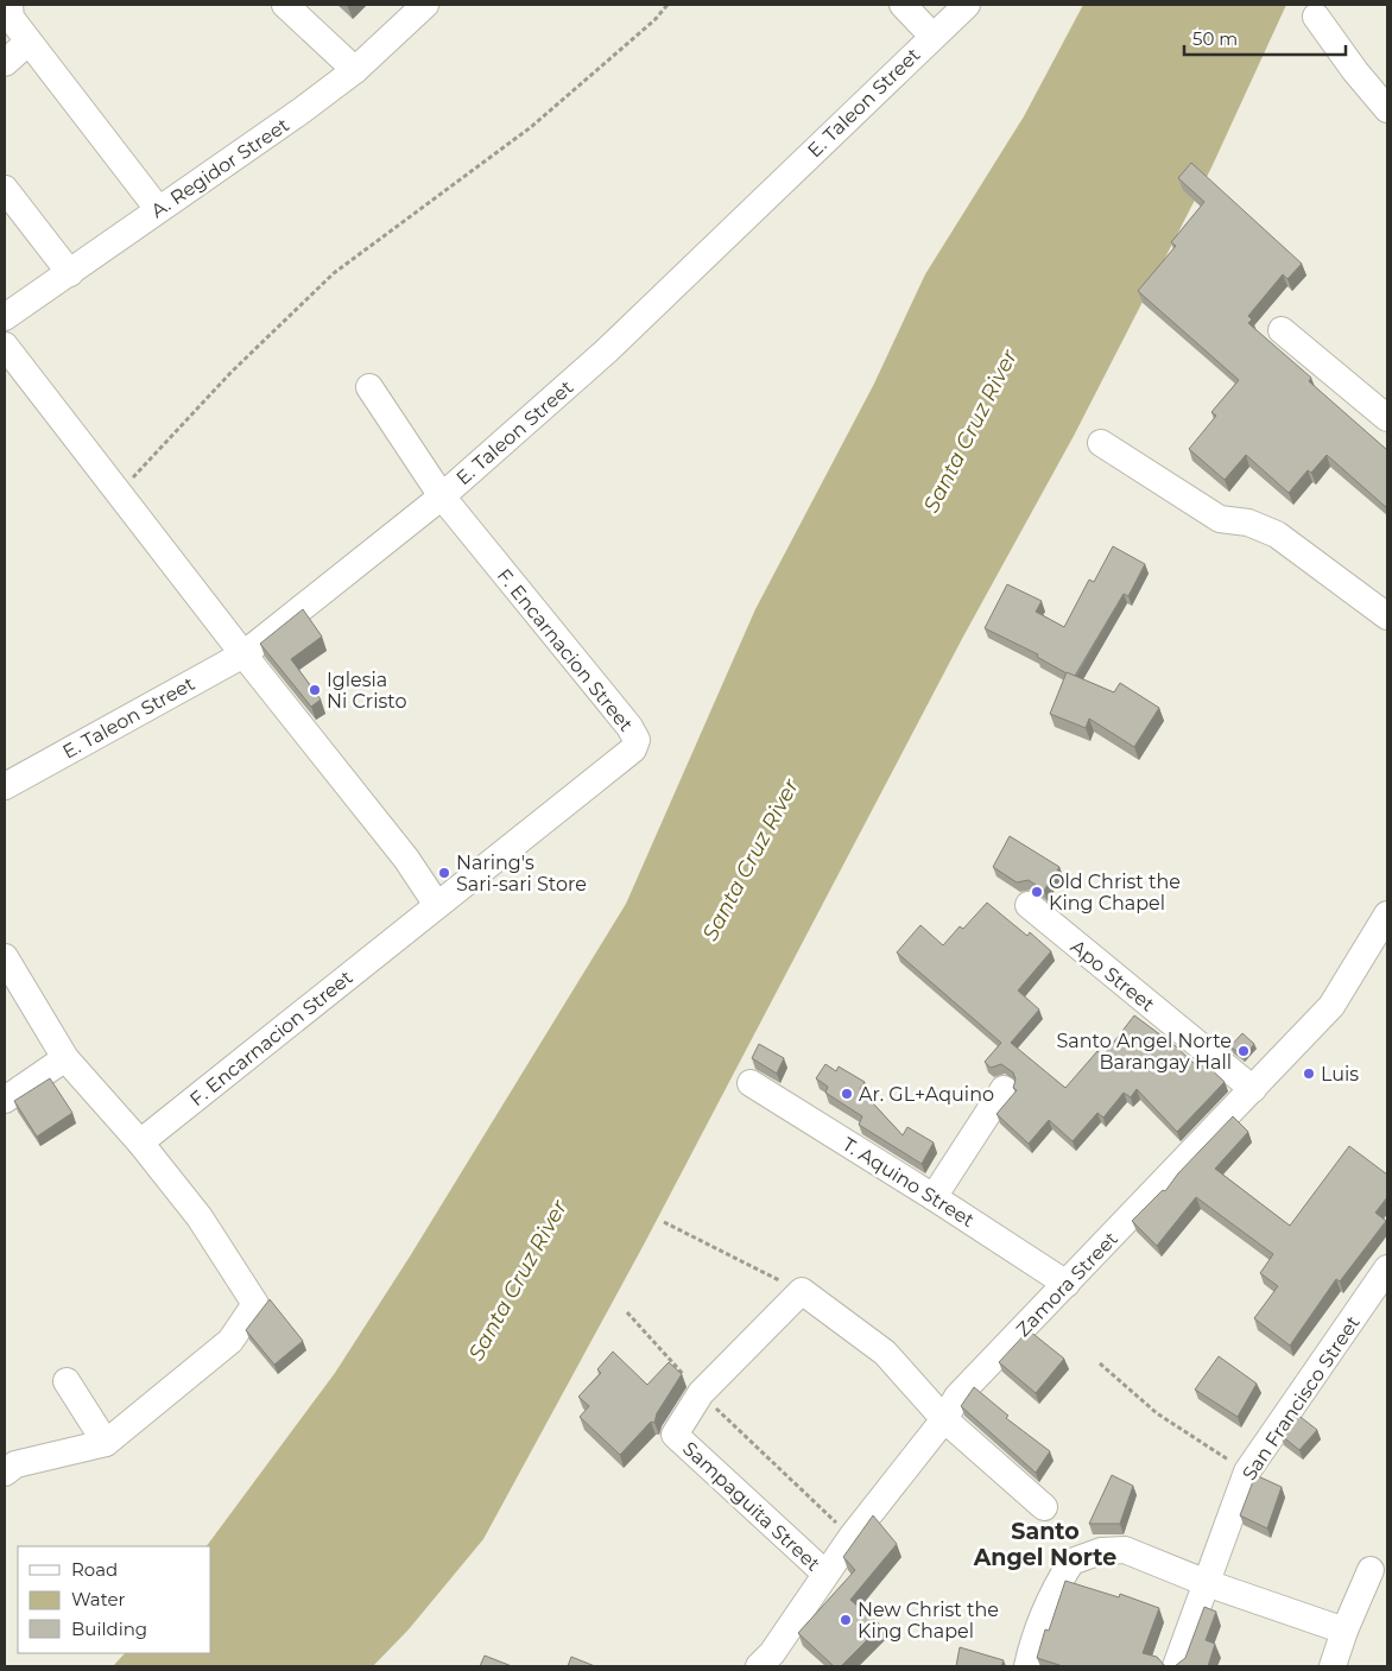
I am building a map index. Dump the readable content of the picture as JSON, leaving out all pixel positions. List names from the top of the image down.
{
  "streets": {
    "street": [
      "E. Taleon Street",
      "A. Regidor Street",
      "F. Encarnacion Street",
      "Apo Street",
      "T. Aquino Street",
      "Zamora Street",
      "San Francisco Street",
      "Sampaguita Street"
    ]
  },
  "crossings": [
    ["E. Taleon Street", "F. Encarnacion Street"],
    ["Apo Street", "Zamora Street"],
    ["T. Aquino Street", "Zamora Street"],
    ["Zamora Street", "Sampaguita Street"]
  ],
  "districts": ["Santo Angel Norte"],
  "water": ["Santa Cruz River"],
  "places": [
    "Iglesia Ni Cristo",
    "Naring's Sari-sari Store",
    "Old Christ the King Chapel",
    "Santo Angel Norte Barangay Hall",
    "Luis",
    "Ar. GL+Aquino",
    "New Christ the King Chapel"
  ],
  "legend": ["Road", "Water", "Building"],
  "scale_bar": "50 m"
}
